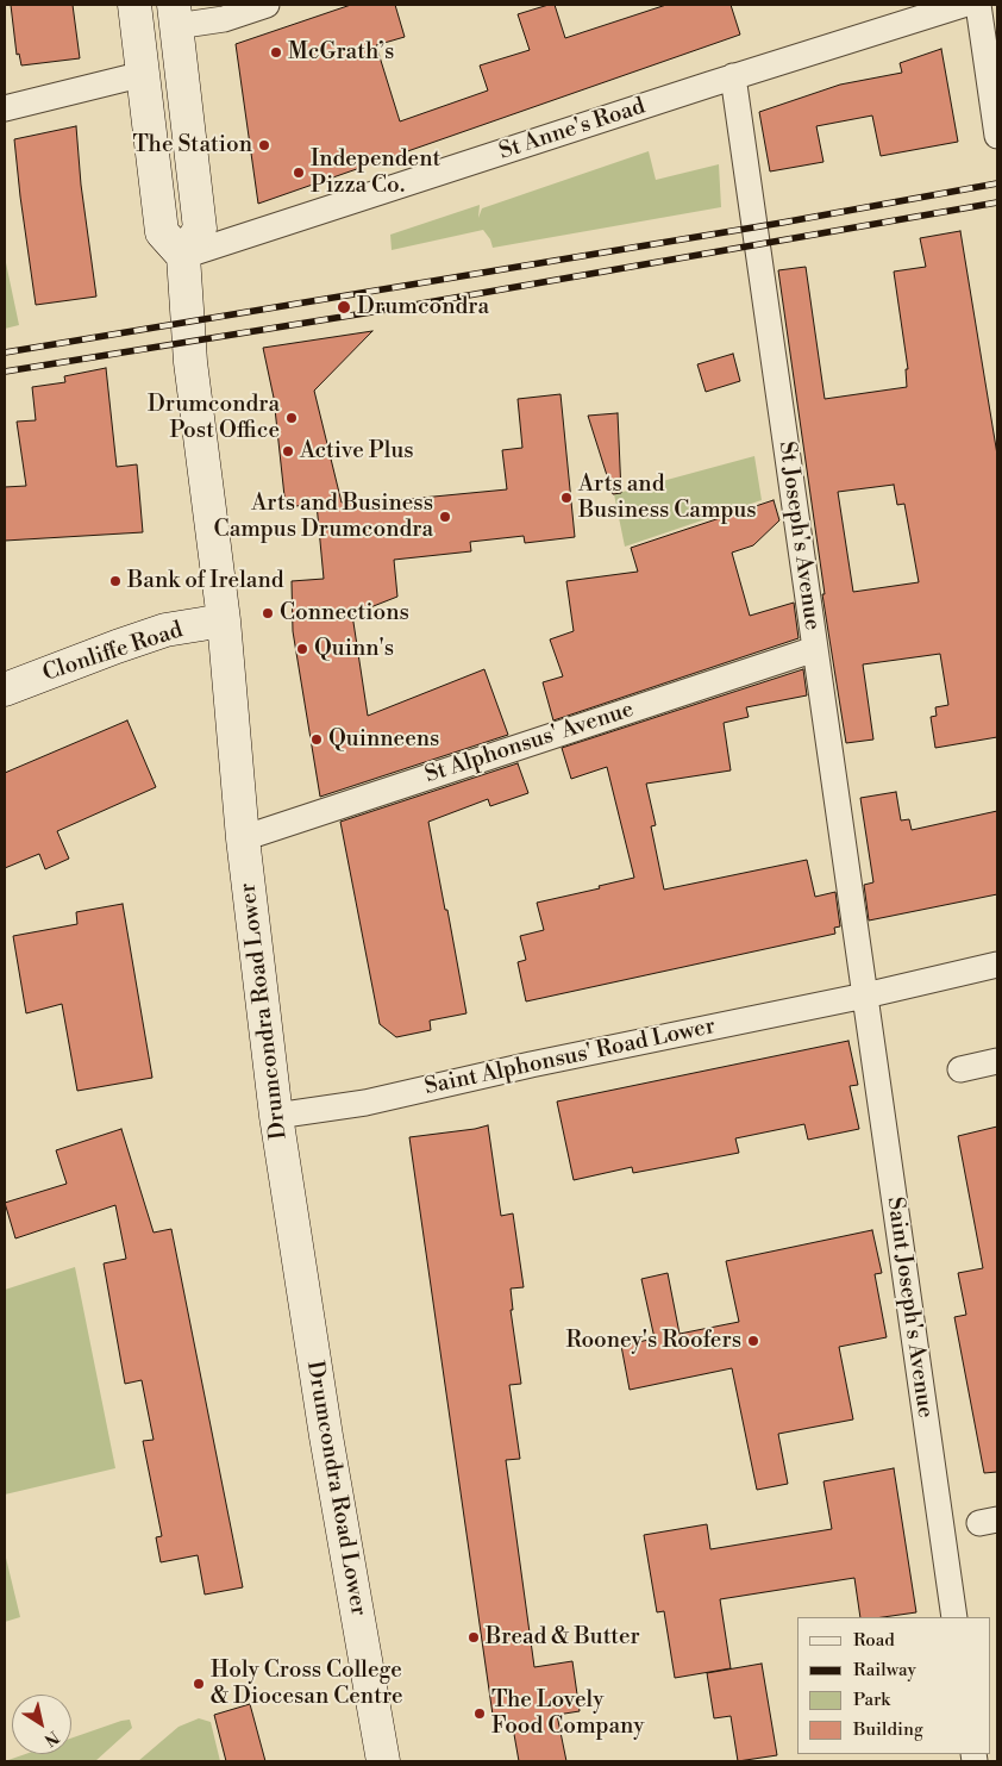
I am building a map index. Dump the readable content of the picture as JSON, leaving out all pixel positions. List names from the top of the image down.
{
  "streets": {
    "main road": ["Clonliffe Road", "Drumcondra Road Lower"],
    "street": [
      "St Anne's Road",
      "St Joseph's Avenue",
      "St Alphonsus' Avenue",
      "Saint Alphonsus' Road Lower",
      "Saint Joseph's Avenue"
    ]
  },
  "crossings": [
    ["St Anne's Road", "St Joseph's Avenue"],
    ["St Anne's Road", "Drumcondra Road Lower"],
    ["St Joseph's Avenue", "St Alphonsus' Avenue"],
    ["St Joseph's Avenue", "Saint Alphonsus' Road Lower"],
    ["St Joseph's Avenue", "Saint Joseph's Avenue"],
    ["Clonliffe Road", "Drumcondra Road Lower"],
    ["St Alphonsus' Avenue", "Drumcondra Road Lower"],
    ["Drumcondra Road Lower", "Saint Alphonsus' Road Lower"],
    ["Saint Alphonsus' Road Lower", "Saint Joseph's Avenue"]
  ],
  "places": [
    "McGrath’s",
    "The Station",
    "Independent Pizza Co.",
    "Drumcondra",
    "Drumcondra Post Office",
    "Active Plus",
    "Arts and Business Campus",
    "Arts and Business Campus Drumcondra",
    "Bank of Ireland",
    "Connections",
    "Quinn's",
    "Quinneens",
    "Rooney's Roofers",
    "Bread & Butter",
    "Holy Cross College & Diocesan Centre",
    "The Lovely Food Company"
  ],
  "legend": [
    "Road",
    "Railway",
    "Park",
    "Building"
  ],
  "north": "bottom right"
}
